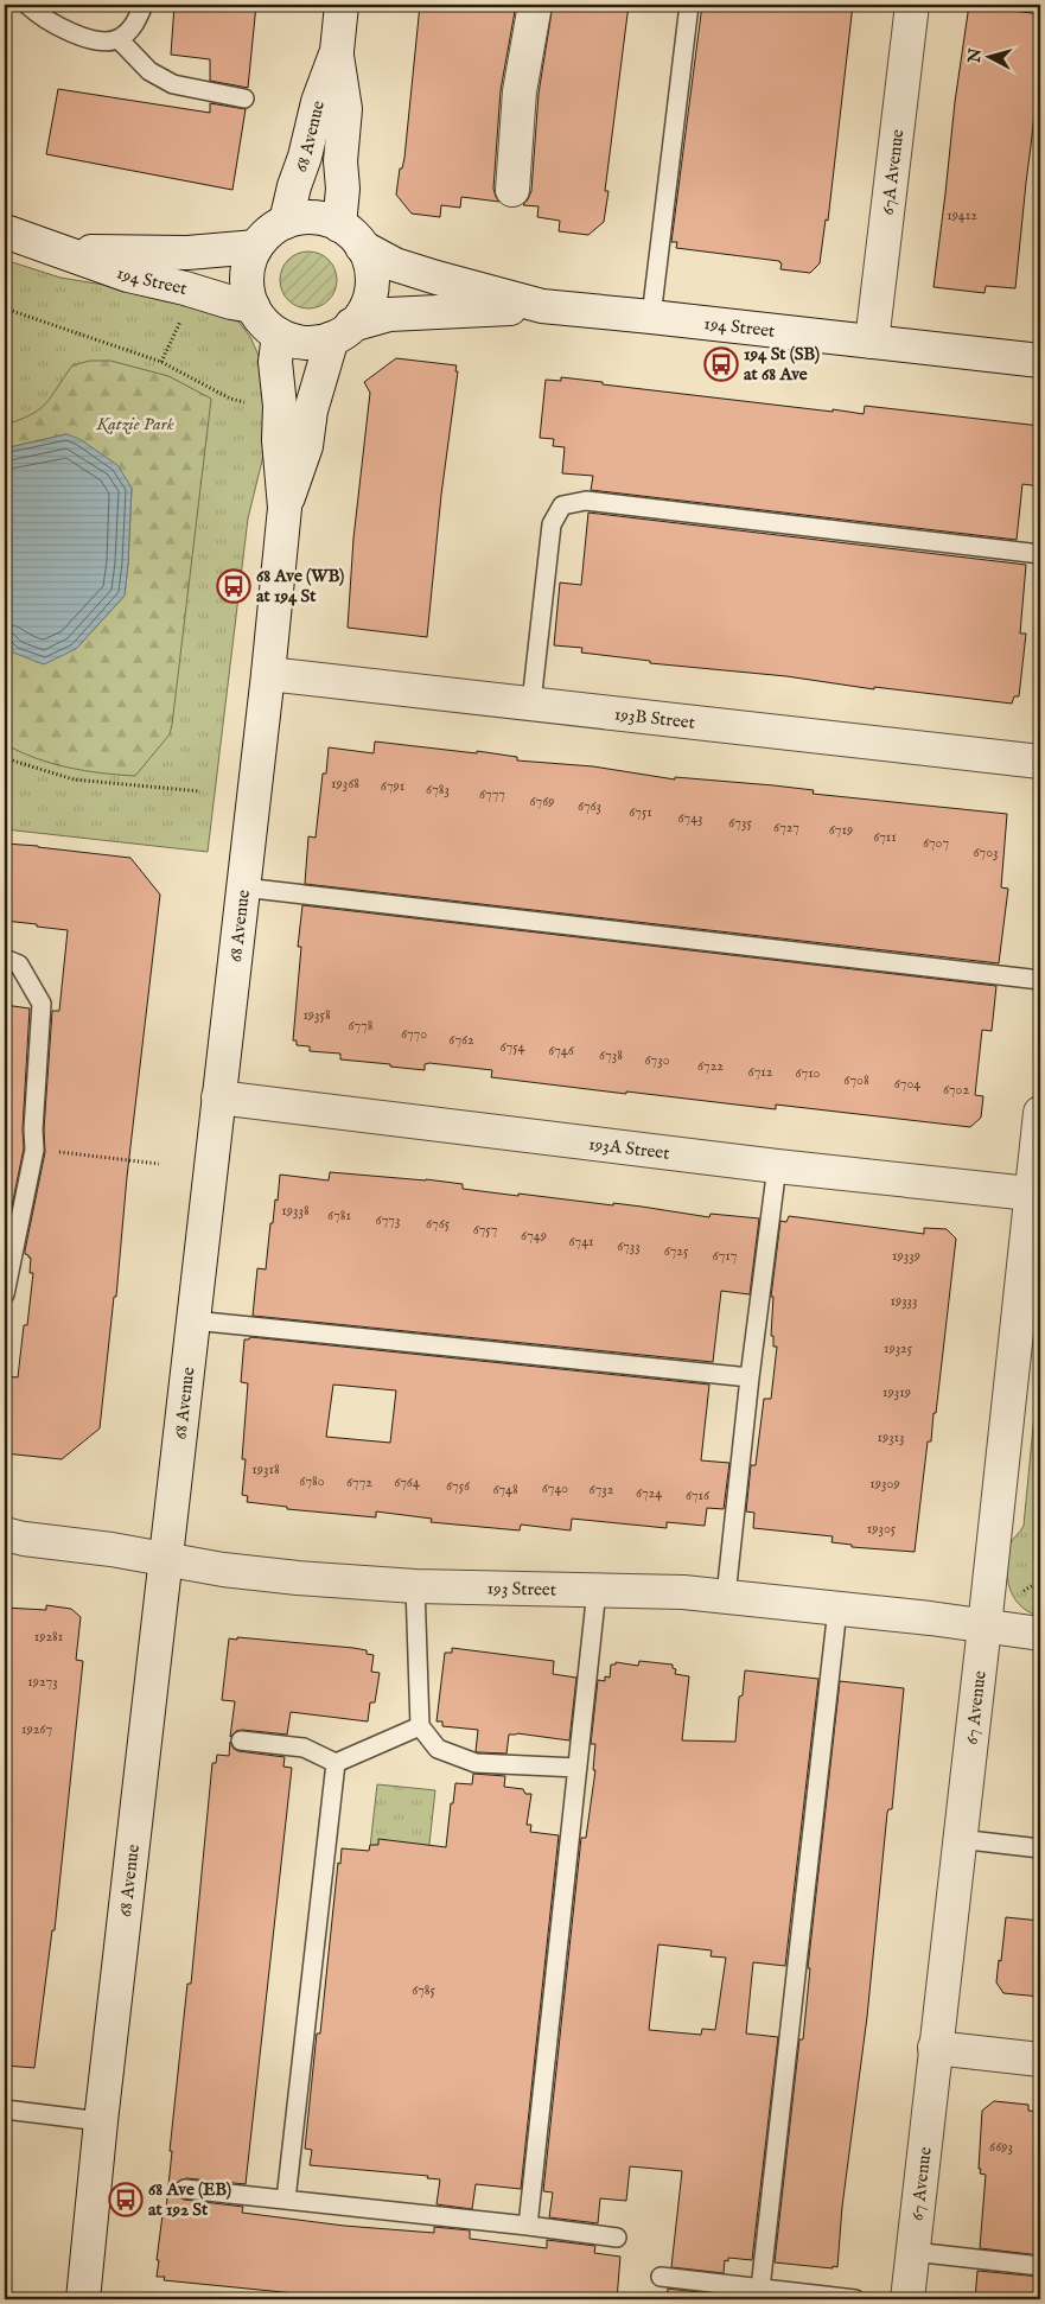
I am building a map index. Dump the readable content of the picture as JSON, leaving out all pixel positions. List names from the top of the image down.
{
  "streets": {
    "street": [
      "68 Avenue",
      "67A Avenue",
      "194 Street",
      "193B Street",
      "193A Street",
      "193 Street",
      "67 Avenue"
    ]
  },
  "crossings": [
    ["68 Avenue", "194 Street"],
    ["68 Avenue", "193B Street"],
    ["68 Avenue", "193A Street"],
    ["68 Avenue", "193 Street"],
    ["67A Avenue", "194 Street"],
    ["193A Street", "67 Avenue"],
    ["193 Street", "67 Avenue"]
  ],
  "parks": ["Katzie Park"],
  "places": {
    "bus stop": ["194 St (SB) at 68 Ave", "68 Ave (WB) at 194 St", "68 Ave (EB) at 192 St"]
  },
  "house_numbers": [
    "19412",
    "19368",
    "6791",
    "6783",
    "6777",
    "6769",
    "6763",
    "6751",
    "6743",
    "6735",
    "6727",
    "6719",
    "6711",
    "6707",
    "6703",
    "19358",
    "6778",
    "6770",
    "6762",
    "6754",
    "6746",
    "6738",
    "6730",
    "6722",
    "6712",
    "6710",
    "6708",
    "6704",
    "6702",
    "19338",
    "6781",
    "6773",
    "6765",
    "6757",
    "6749",
    "6741",
    "6733",
    "6725",
    "6717",
    "19339",
    "19333",
    "19325",
    "19319",
    "19313",
    "19318",
    "6780",
    "6772",
    "6764",
    "19309",
    "6756",
    "6740",
    "6748",
    "6732",
    "6724",
    "6716",
    "19305",
    "19281",
    "19273",
    "19267",
    "6785",
    "6693"
  ],
  "north": "left"
}
